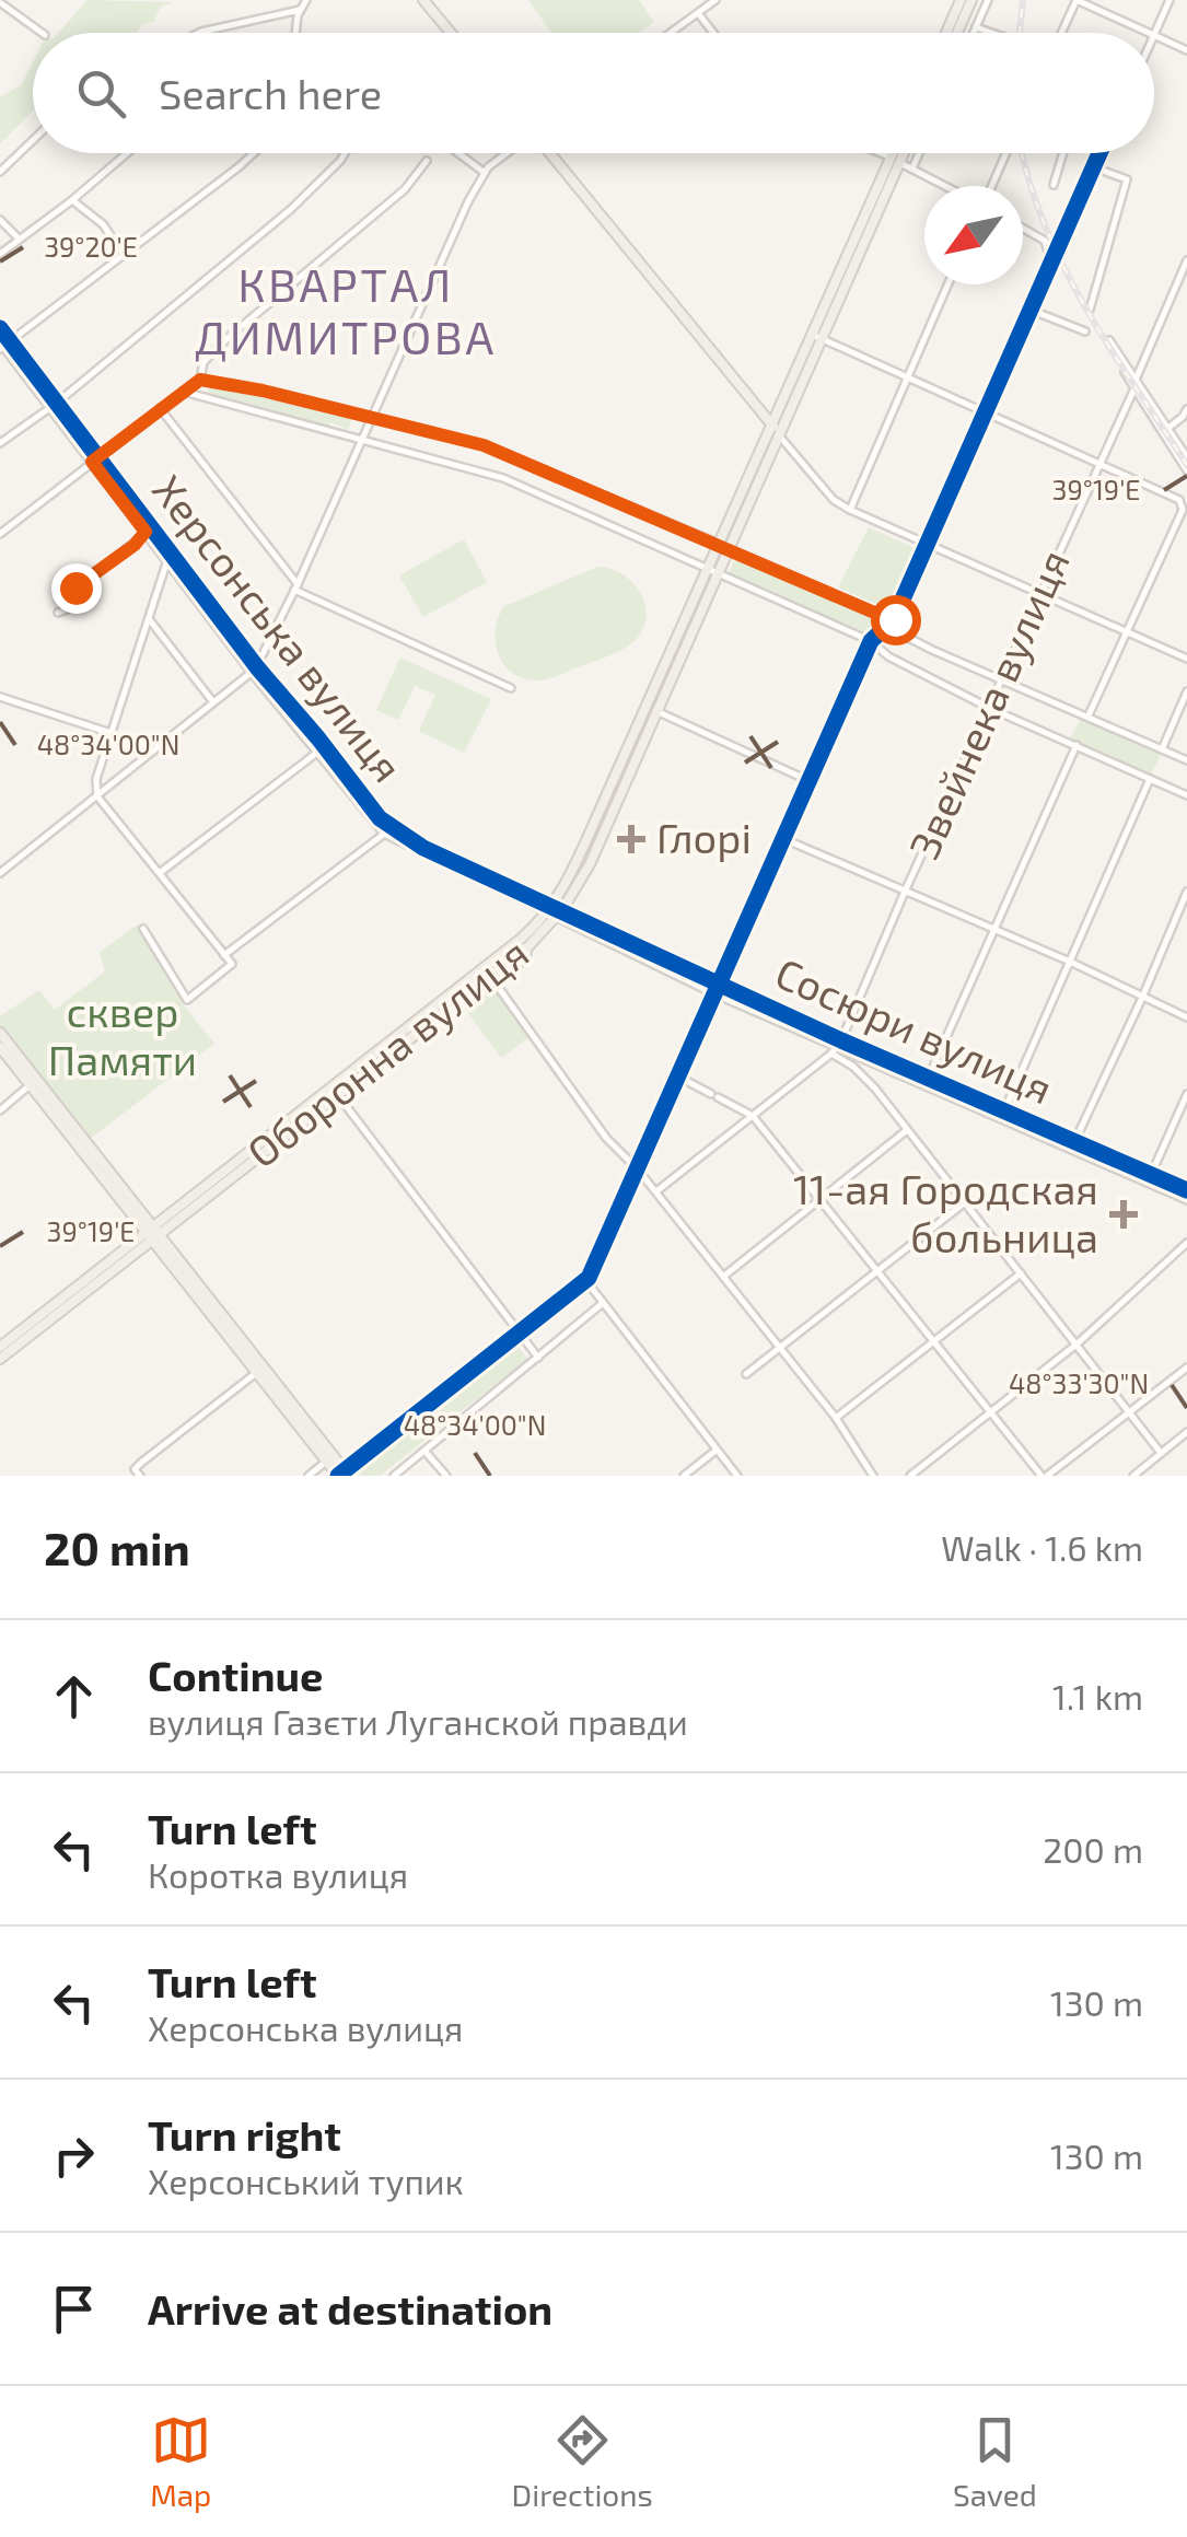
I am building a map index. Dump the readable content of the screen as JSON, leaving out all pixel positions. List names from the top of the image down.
{
  "streets": {
    "main road": ["Оборонна вулиця"],
    "street": ["Херсонська вулиця", "Звейнека вулиця", "Сосюри вулиця"]
  },
  "crossings": [
    ["Херсонська вулиця", "Сосюри вулиця"],
    ["Херсонська вулиця", "Оборонна вулиця"],
    ["Звейнека вулиця", "Сосюри вулиця"],
    ["Сосюри вулиця", "Оборонна вулиця"]
  ],
  "districts": ["КВАРТАЛ ДИМИТРОВА"],
  "parks": ["сквер Памяти"],
  "places": {
    "health": ["Глорі", "11-ая Городская больница"]
  },
  "north": "bottom left",
  "page": {
    "search": "Search here",
    "heading": ["20 min", "Walk · 1.6 km"],
    "list": [
      ["Continue", "вулиця Газєти Луганской правди", "1.1 km"],
      ["Turn left", "Коротка вулиця", "200 m"],
      ["Turn left", "Херсонська вулиця", "130 m"],
      ["Turn right", "Херсонський тупик", "130 m"],
      "Arrive at destination"
    ],
    "nav": ["Map", "Directions", "Saved"]
  },
  "coordinates": [
    "39°20'E",
    "39°19'E",
    "48°34'00\"N",
    "48°33'30\"N"
  ]
}
